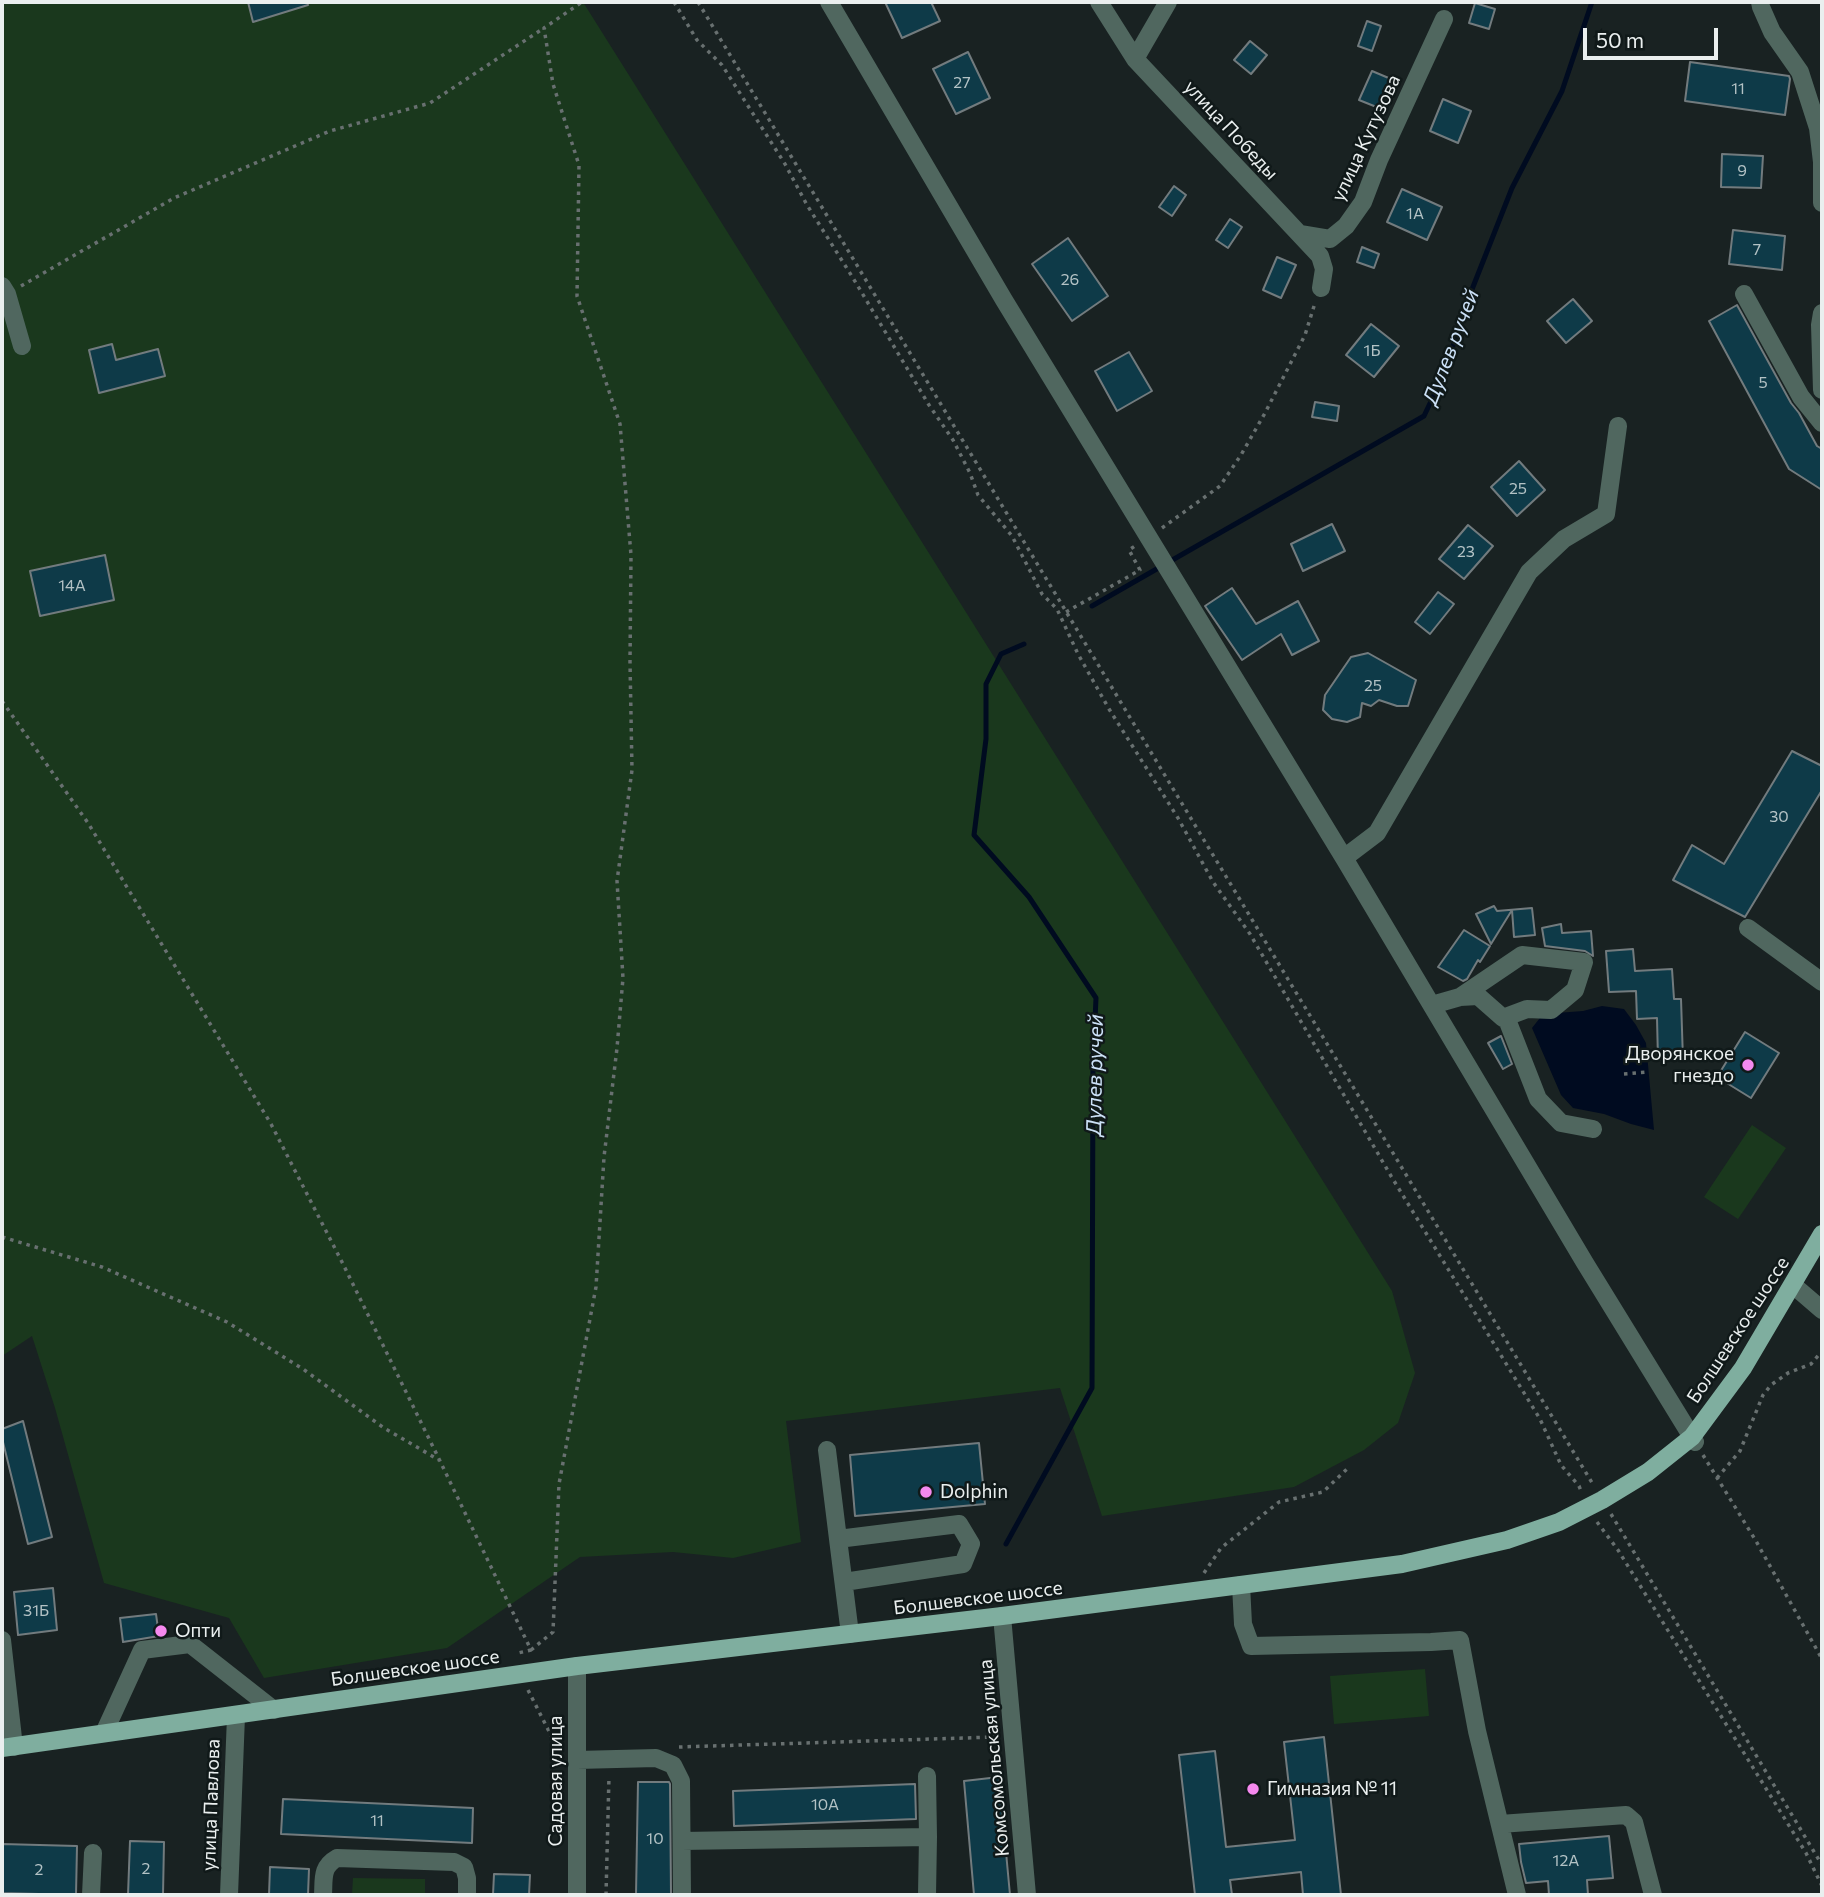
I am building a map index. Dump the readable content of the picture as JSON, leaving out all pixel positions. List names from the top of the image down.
{
  "streets": {
    "main road": ["Болшевское шоссе"],
    "street": [
      "улица Победы",
      "улица Кутузова",
      "Комсомольская улица",
      "Садовая улица",
      "улица Павлова"
    ]
  },
  "crossings": [
    ["улица Победы", "улица Кутузова"],
    ["Болшевское шоссе", "Комсомольская улица"],
    ["Болшевское шоссе", "Садовая улица"],
    ["Болшевское шоссе", "улица Павлова"]
  ],
  "water": ["Дулев ручей"],
  "places": [
    "Дворянское гнездо",
    "Dolphin",
    "Опти",
    "Гимназия № 11"
  ],
  "house_numbers": [
    "27",
    "11",
    "9",
    "1А",
    "7",
    "26",
    "1Б",
    "5",
    "25",
    "23",
    "14А",
    "25",
    "30",
    "31Б",
    "10А",
    "11",
    "10",
    "12А",
    "2",
    "2"
  ],
  "scale_bar": "50 m"
}
